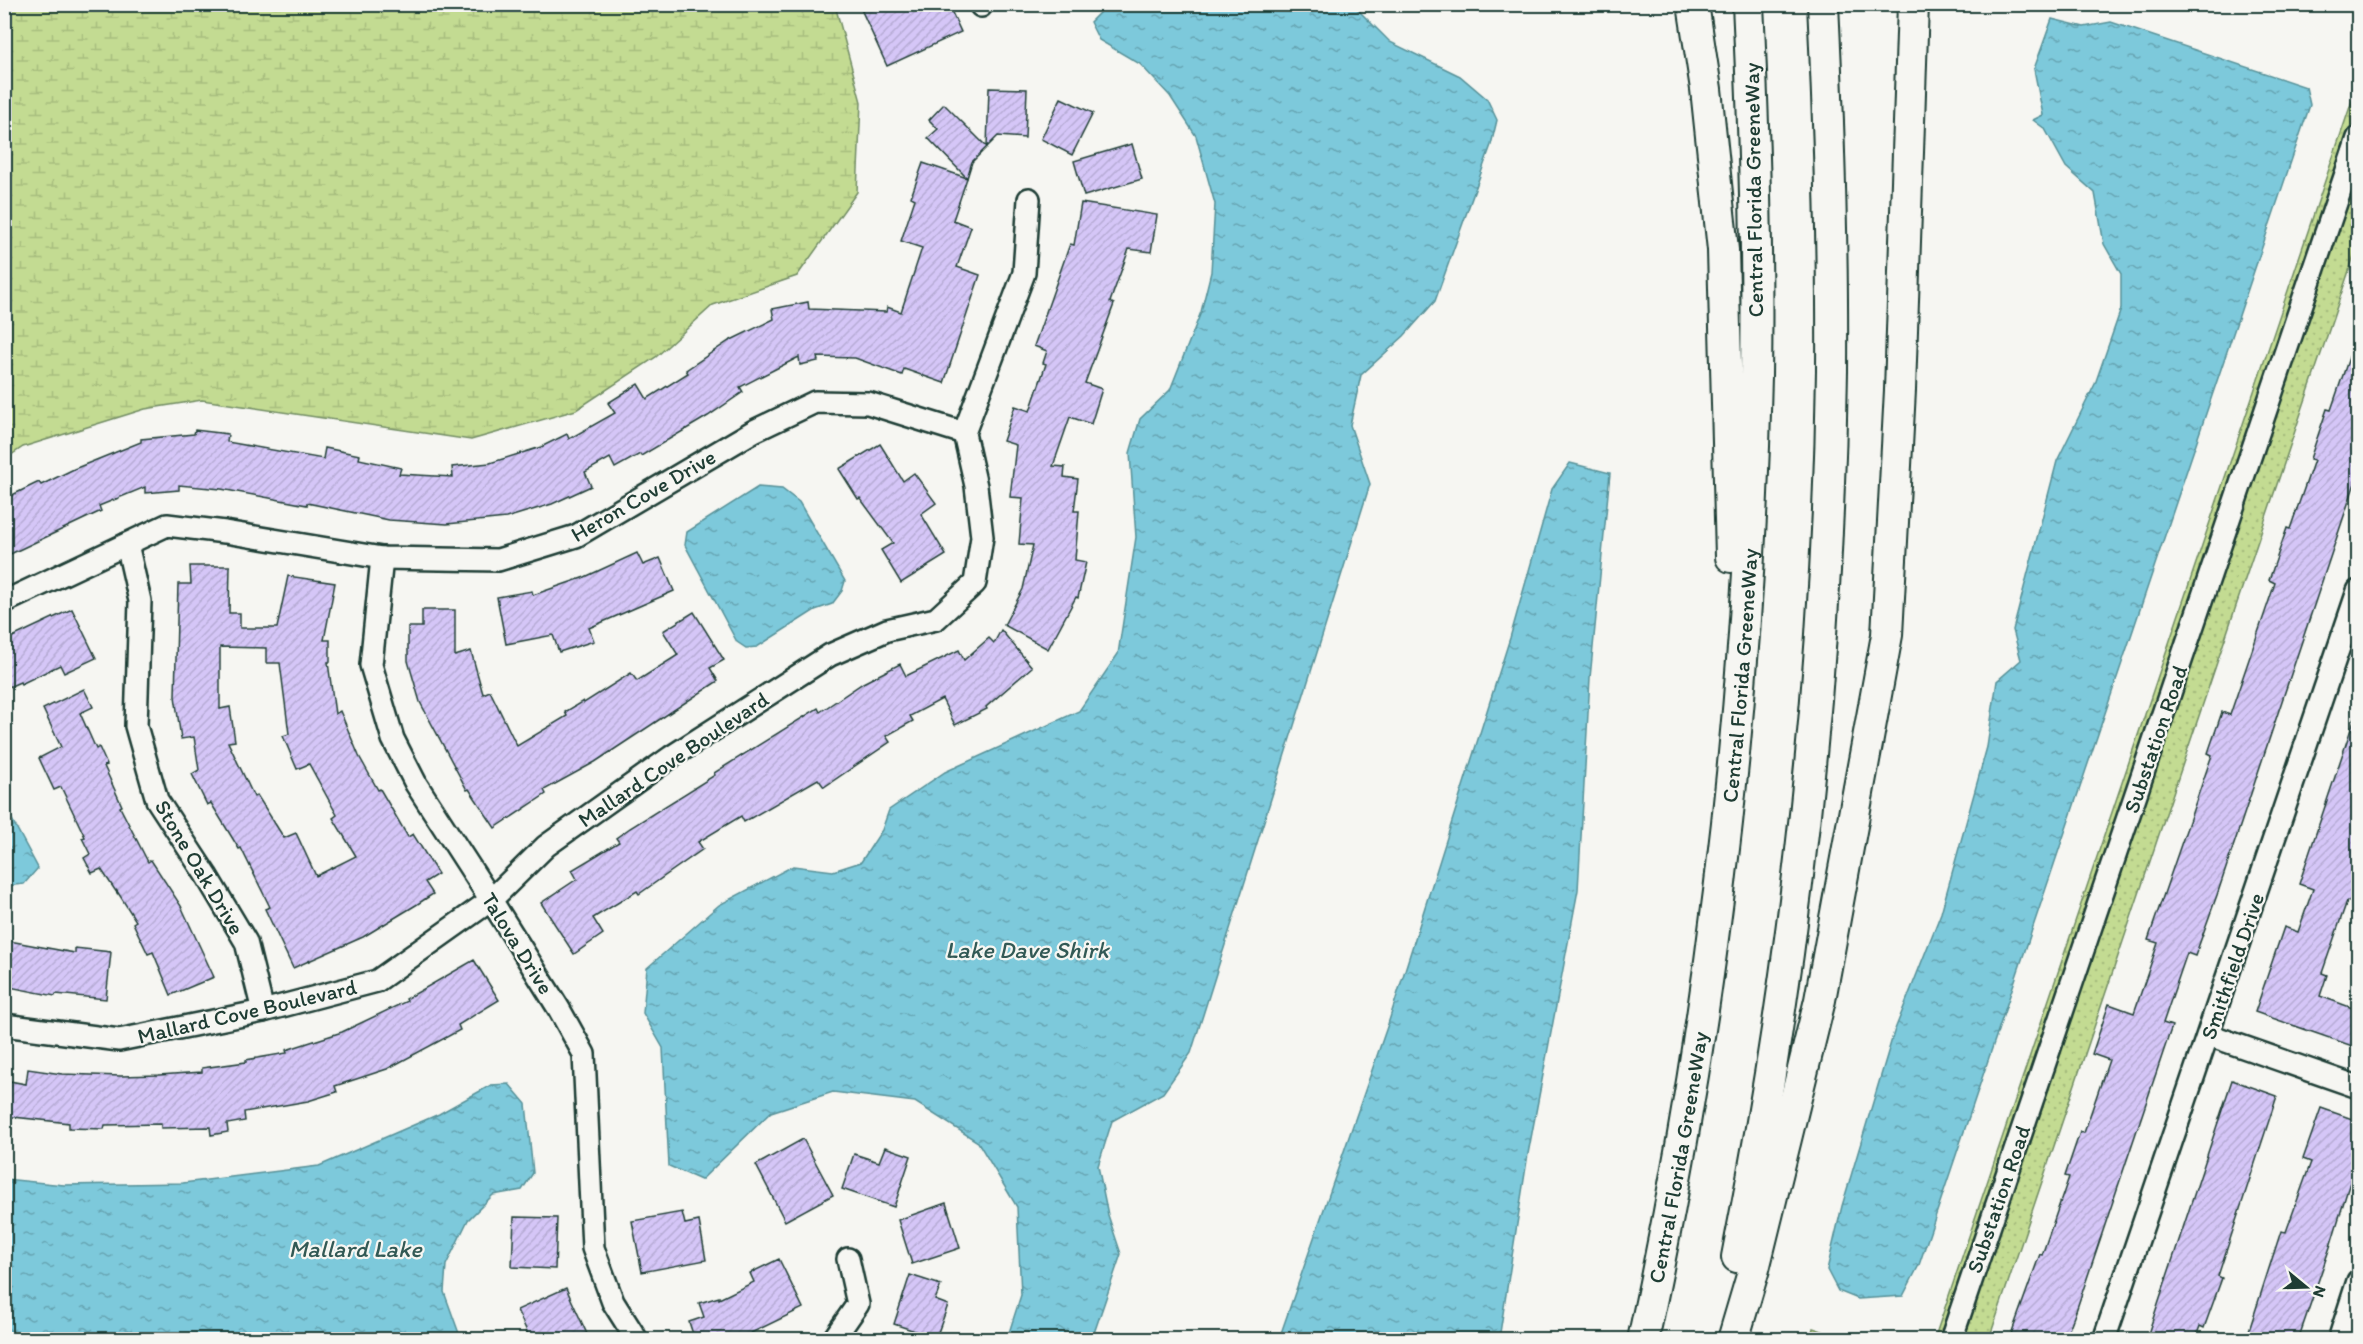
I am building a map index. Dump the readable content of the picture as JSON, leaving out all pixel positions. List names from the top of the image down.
{
  "streets": {
    "highway": ["Central Florida GreeneWay"],
    "street": [
      "Heron Cove Drive",
      "Substation Road",
      "Mallard Cove Boulevard",
      "Stone Oak Drive",
      "Talova Drive",
      "Smithfield Drive"
    ]
  },
  "crossings": [
    ["Heron Cove Drive", "Mallard Cove Boulevard"],
    ["Heron Cove Drive", "Stone Oak Drive"],
    ["Heron Cove Drive", "Talova Drive"],
    ["Mallard Cove Boulevard", "Stone Oak Drive"],
    ["Mallard Cove Boulevard", "Talova Drive"]
  ],
  "water": ["Lake Dave Shirk", "Mallard Lake"],
  "north": "right"
}
